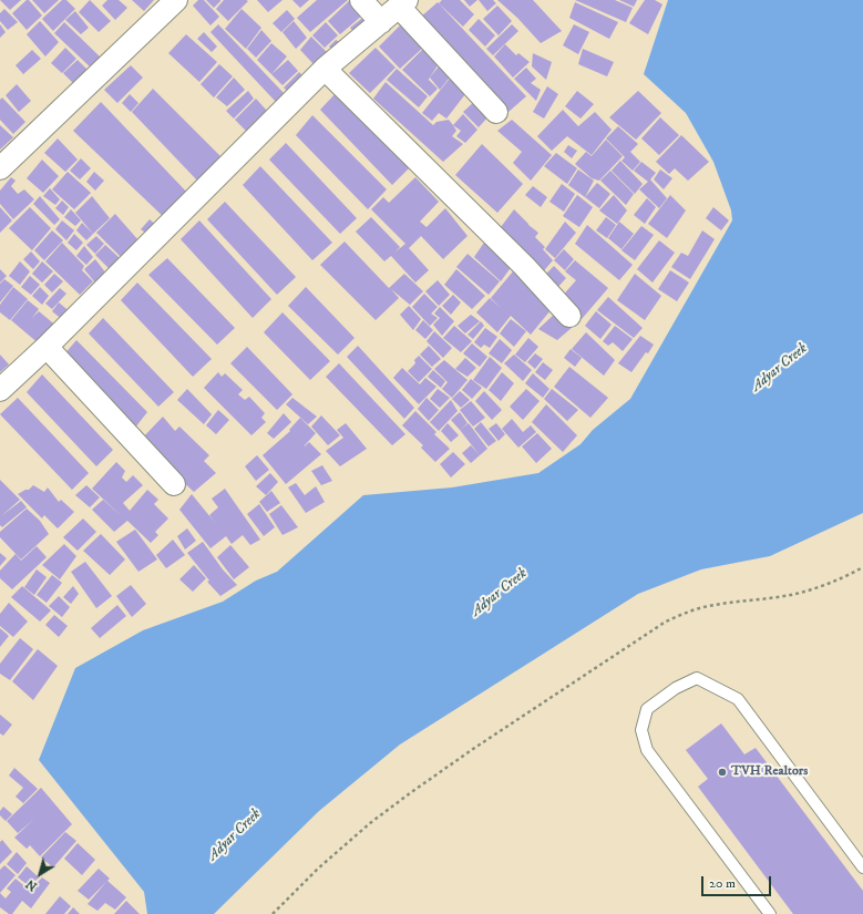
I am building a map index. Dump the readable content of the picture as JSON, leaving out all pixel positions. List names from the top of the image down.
{
  "water": ["Adyar Creek"],
  "places": ["TVH Realtors"],
  "scale_bar": "20 m",
  "north": "bottom left"
}
